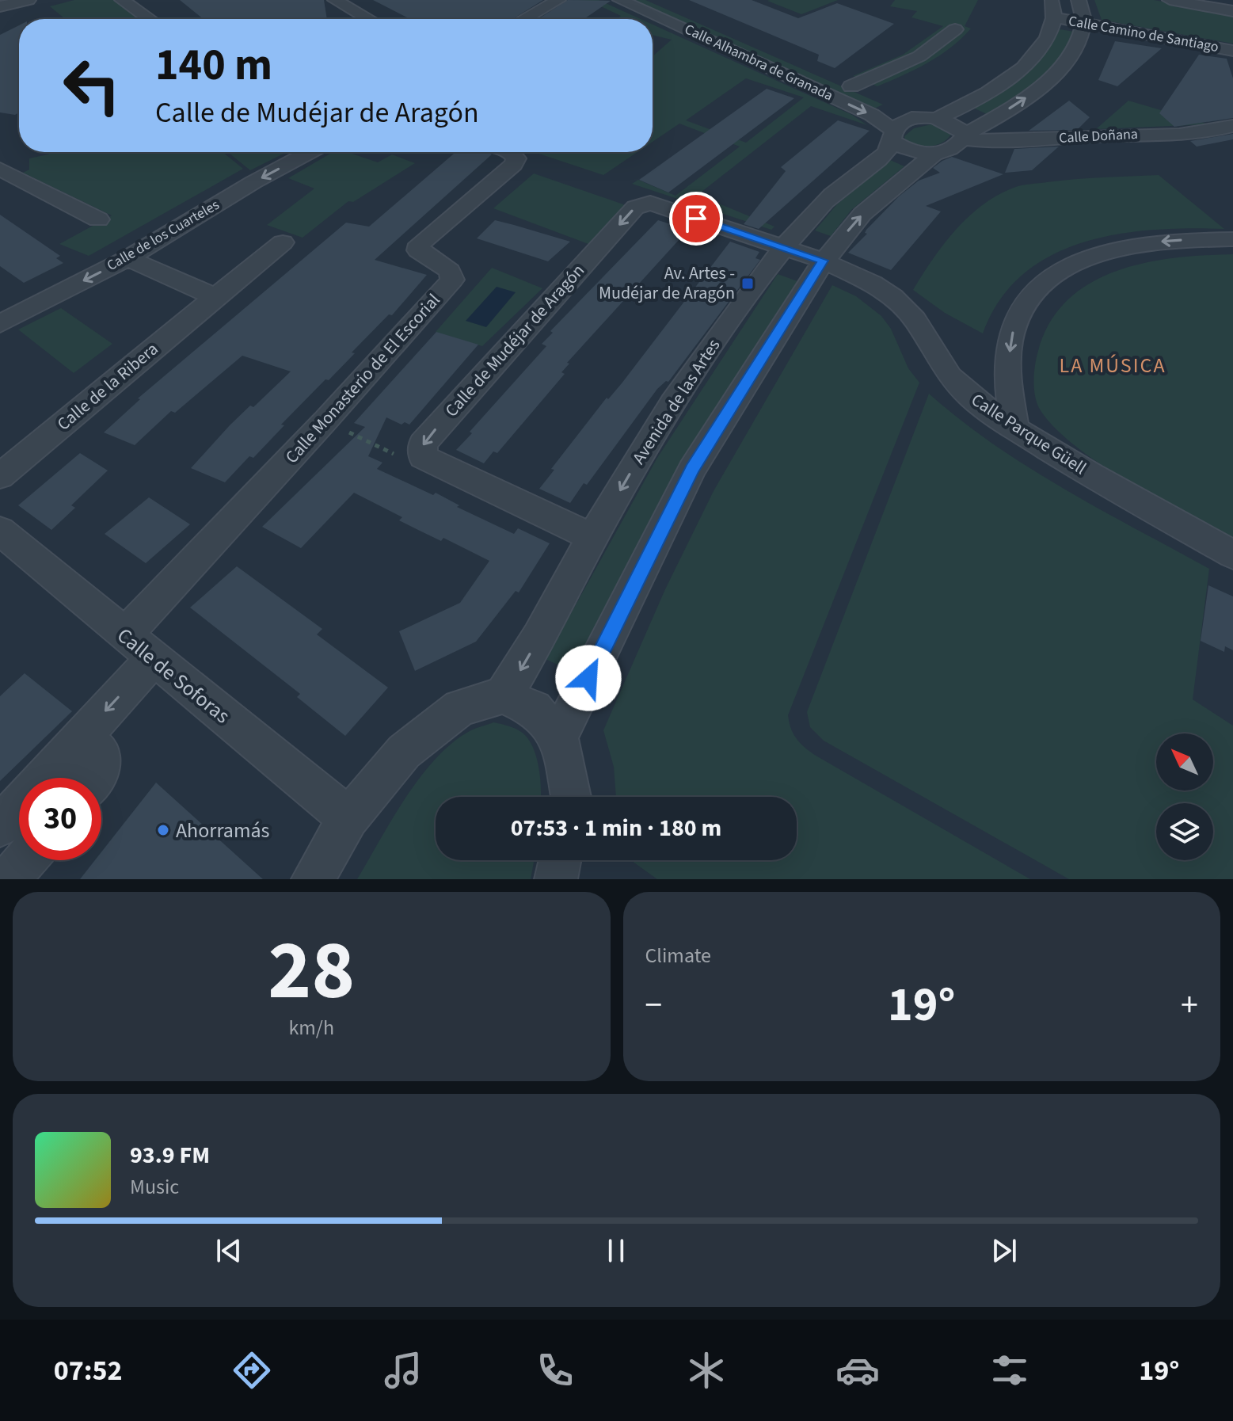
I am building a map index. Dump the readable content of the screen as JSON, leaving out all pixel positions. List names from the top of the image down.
{
  "streets": {
    "street": [
      "Calle Camino de Santiago",
      "Calle Alhambra de Granada",
      "Calle Doñana",
      "Calle de los Cuarteles",
      "Calle de Mudéjar de Aragón",
      "Calle Monasterio de El Escorial",
      "Calle de la Ribera",
      "Avenida de las Artes",
      "Calle Parque Güell",
      "Calle de Soforas"
    ]
  },
  "crossings": [
    ["Calle Alhambra de Granada", "Avenida de las Artes"],
    ["Calle de Mudéjar de Aragón", "Avenida de las Artes"],
    ["Calle de Mudéjar de Aragón", "Calle Parque Güell"],
    ["Calle Monasterio de El Escorial", "Calle de Soforas"]
  ],
  "one_way": ["Calle de los Cuarteles", "Calle de Mudéjar de Aragón"],
  "districts": ["LA MÚSICA"],
  "places": {
    "transit": ["Av. Artes - Mudéjar de Aragón"],
    "other": ["Ahorramás"]
  },
  "north": "top left",
  "page": {
    "turn": ["140 m", "Calle de Mudéjar de Aragón"],
    "limit": "30",
    "trip": "07:53 · 1 min · 180 m",
    "tile": [
      ["28", "km/h"],
      "Climate"
    ],
    "heat": ["−", "19°", "+"],
    "song": ["93.9 FM", "Music"],
    "tabs": ["07:52", "19°"]
  }
}
